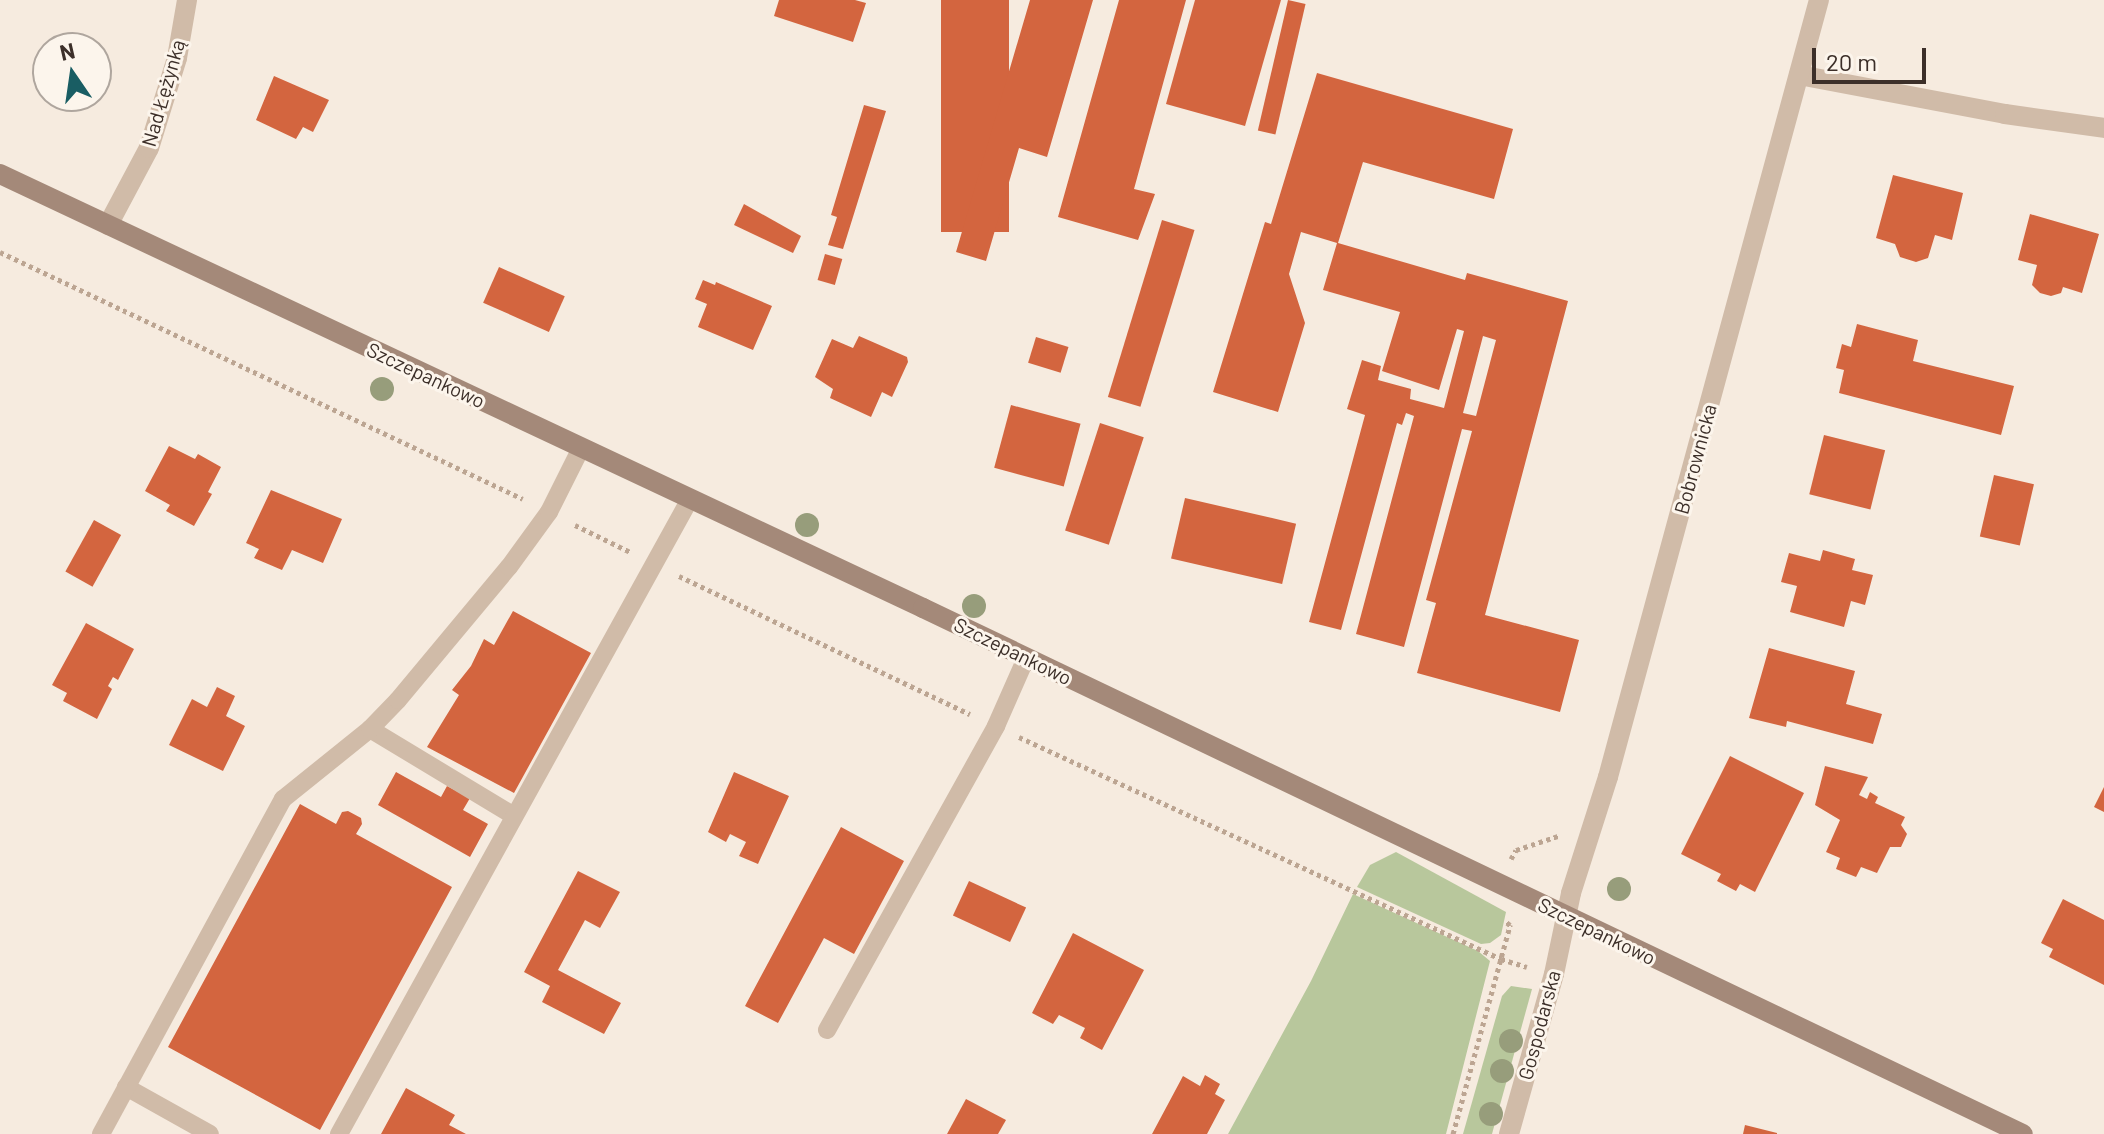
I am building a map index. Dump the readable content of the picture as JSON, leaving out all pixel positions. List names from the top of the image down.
{
  "streets": {
    "street": [
      "Nad Łężynką",
      "Szczepankowo",
      "Bobrownicka",
      "Gospodarska"
    ]
  },
  "crossings": [
    ["Nad Łężynką", "Szczepankowo"],
    ["Szczepankowo", "Bobrownicka"],
    ["Szczepankowo", "Gospodarska"],
    ["Bobrownicka", "Gospodarska"]
  ],
  "scale_bar": "20 m",
  "north": "top"
}
